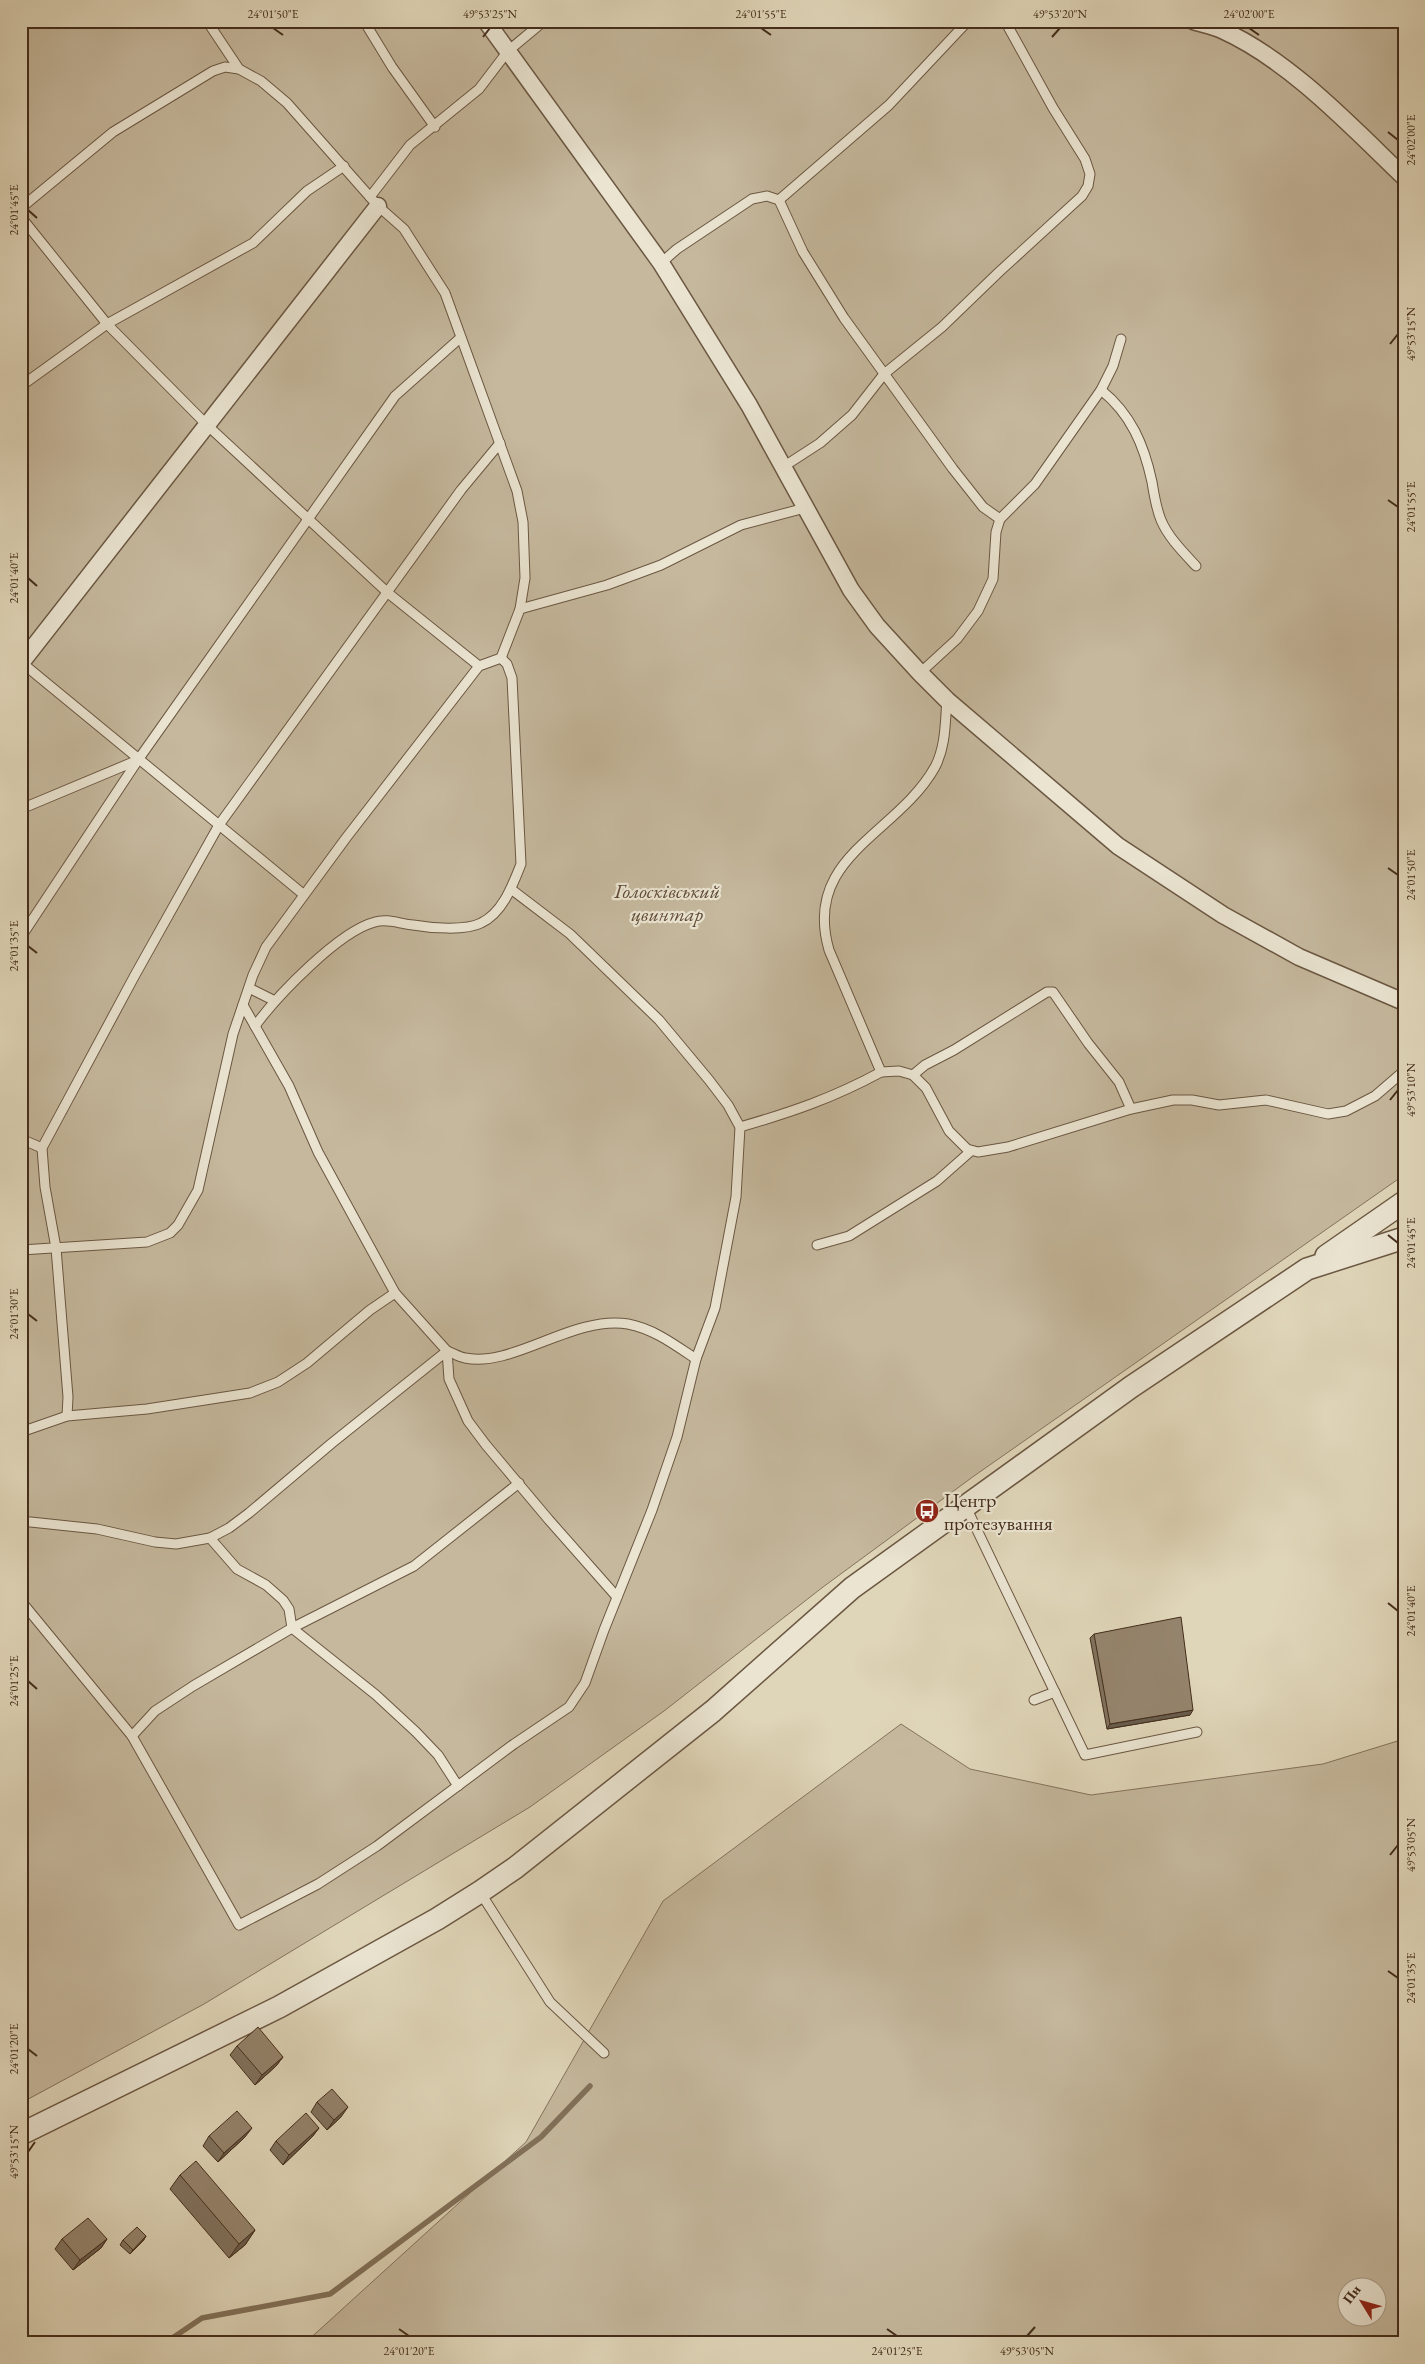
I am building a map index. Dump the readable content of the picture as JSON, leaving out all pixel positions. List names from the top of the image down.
{
  "parks": ["Голосківський цвинтар"],
  "places": {
    "bus stop": ["Центр протезування"]
  },
  "north": "top left",
  "coordinates": [
    "24°01'50\"E",
    "49°53'25\"N",
    "24°01'55\"E",
    "49°53'20\"N",
    "24°02'00\"E",
    "24°01'45\"E",
    "49°53'15\"N",
    "24°01'40\"E",
    "24°01'35\"E",
    "49°53'10\"N",
    "24°01'30\"E",
    "24°01'25\"E",
    "49°53'05\"N",
    "24°01'20\"E"
  ]
}
